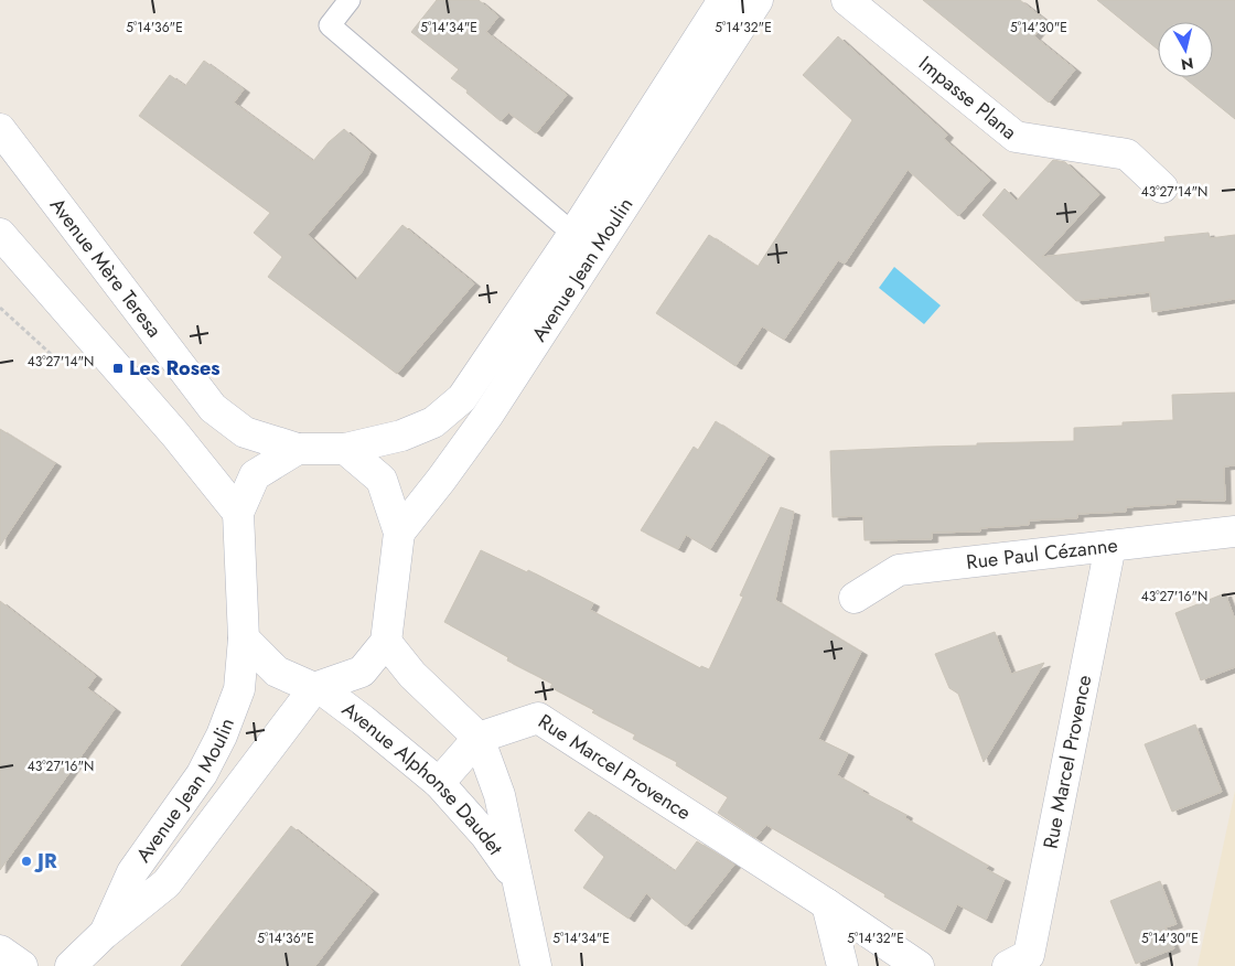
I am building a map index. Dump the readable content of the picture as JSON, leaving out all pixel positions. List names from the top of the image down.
{
  "streets": {
    "street": [
      "Impasse Plana",
      "Avenue Mère Teresa",
      "Avenue Jean Moulin",
      "Rue Paul Cézanne",
      "Rue Marcel Provence",
      "Avenue Alphonse Daudet"
    ]
  },
  "crossings": [
    ["Avenue Mère Teresa", "Avenue Jean Moulin"],
    ["Avenue Jean Moulin", "Avenue Alphonse Daudet"],
    ["Rue Paul Cézanne", "Rue Marcel Provence"],
    ["Rue Marcel Provence", "Avenue Alphonse Daudet"]
  ],
  "places": {
    "transit": ["Les Roses"],
    "other": ["JR"]
  },
  "north": "bottom",
  "coordinates": [
    "5°14'36\"E",
    "5°14'34\"E",
    "5°14'32\"E",
    "5°14'30\"E",
    "43°27'14\"N",
    "43°27'16\"N"
  ]
}
